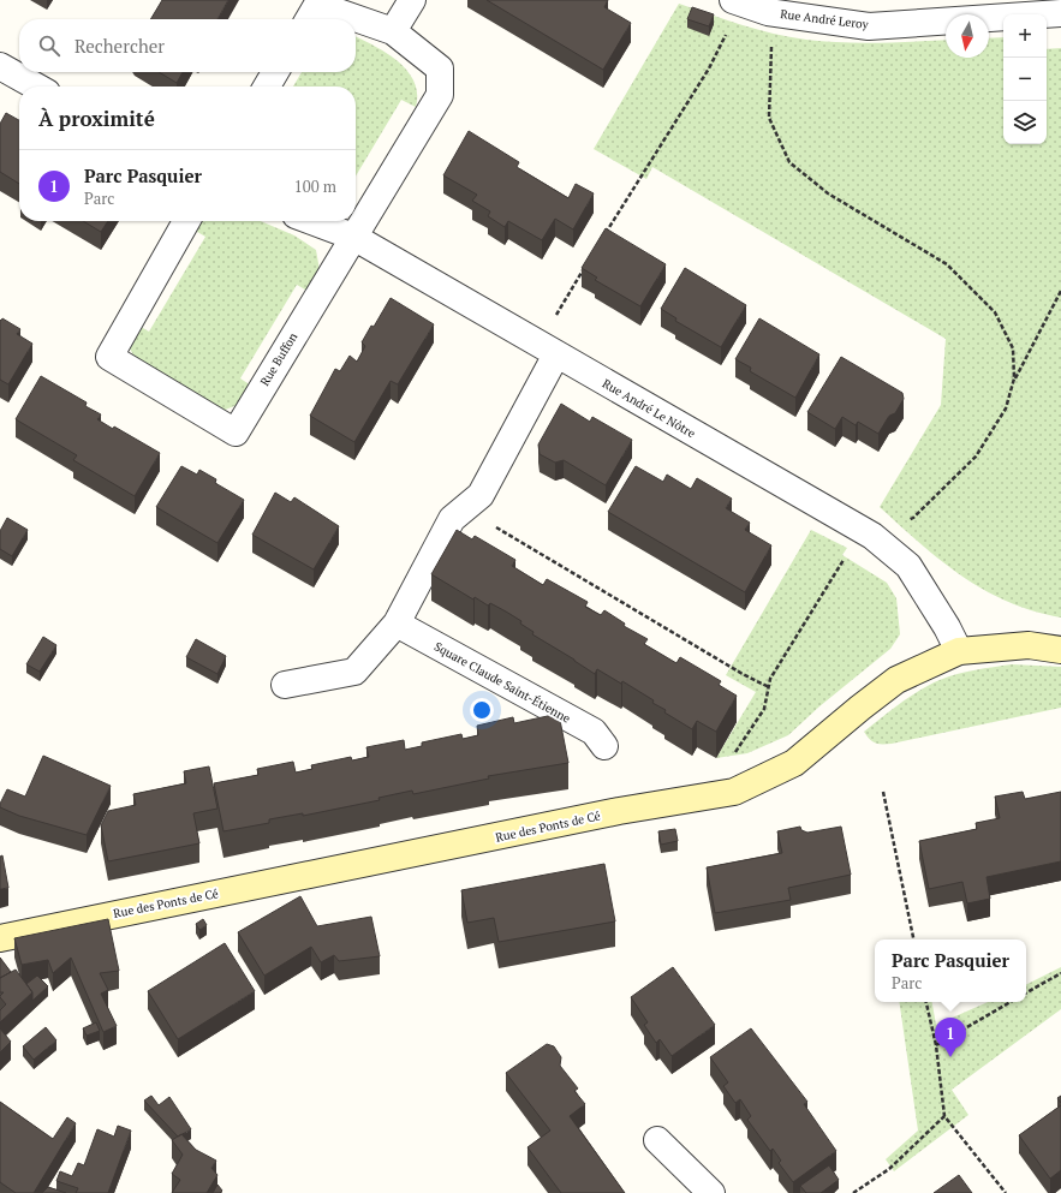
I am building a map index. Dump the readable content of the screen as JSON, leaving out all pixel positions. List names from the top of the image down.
{
  "streets": {
    "street": [
      "Rue André Leroy",
      "Rue Buffon",
      "Rue André Le Nôtre",
      "Square Claude Saint-Étienne",
      "Rue des Ponts de Cé"
    ]
  },
  "crossings": [
    ["Rue Buffon", "Rue André Le Nôtre"],
    ["Rue André Le Nôtre", "Rue des Ponts de Cé"]
  ],
  "north": "bottom",
  "page": {
    "map_buttons": ["+", "−"],
    "search": "Rechercher",
    "heading": "À proximité",
    "list": [
      {
        "mark": "1",
        "name": "Parc Pasquier",
        "note": "Parc",
        "value": "100 m"
      }
    ],
    "popup": ["Parc Pasquier", "Parc"],
    "pins": "1"
  }
}
